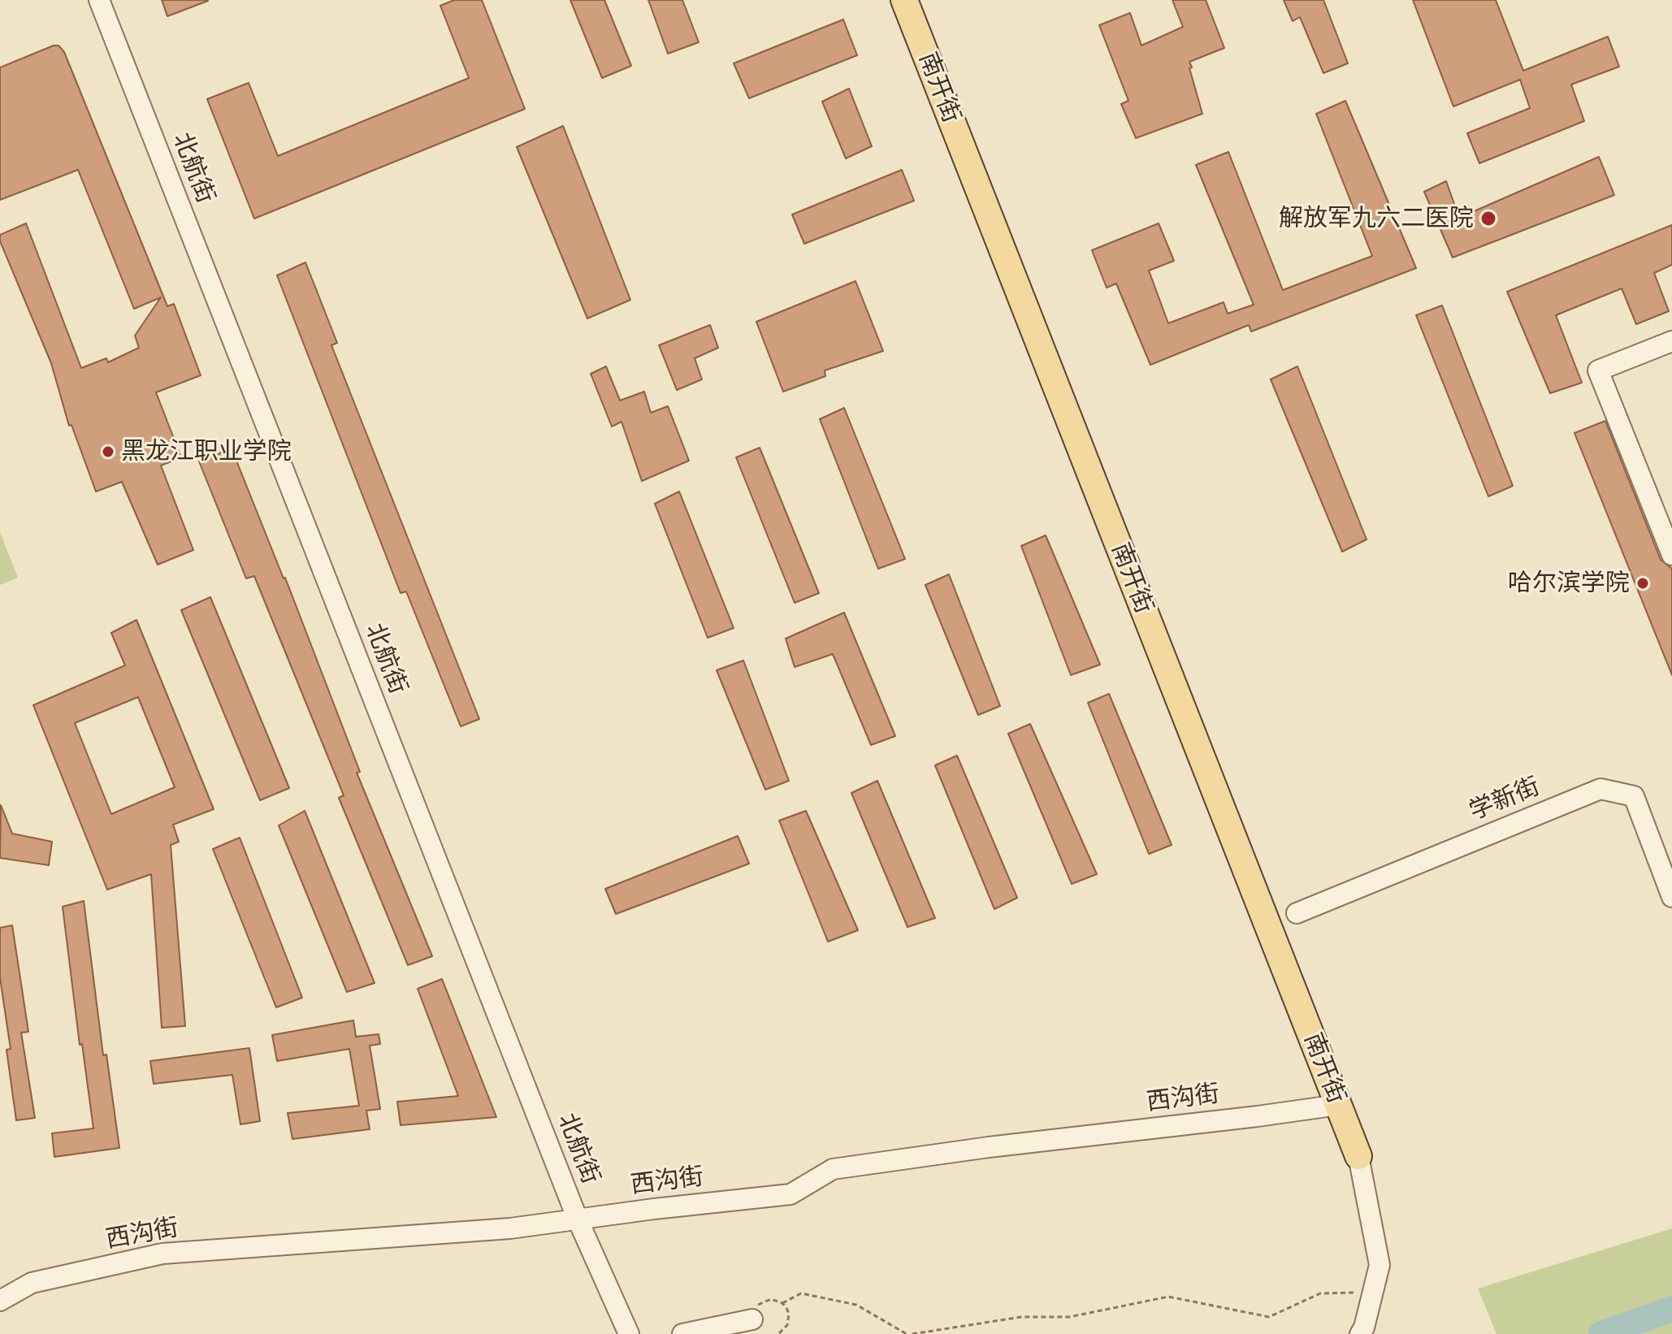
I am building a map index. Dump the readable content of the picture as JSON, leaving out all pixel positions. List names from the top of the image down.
{
  "streets": {
    "main road": ["南开街"],
    "street": ["北航街", "学新街", "西沟街"]
  },
  "crossings": [
    ["南开街", "西沟街"],
    ["北航街", "西沟街"]
  ],
  "places": ["解放军九六二医院", "黑龙江职业学院", "哈尔滨学院"]
}
